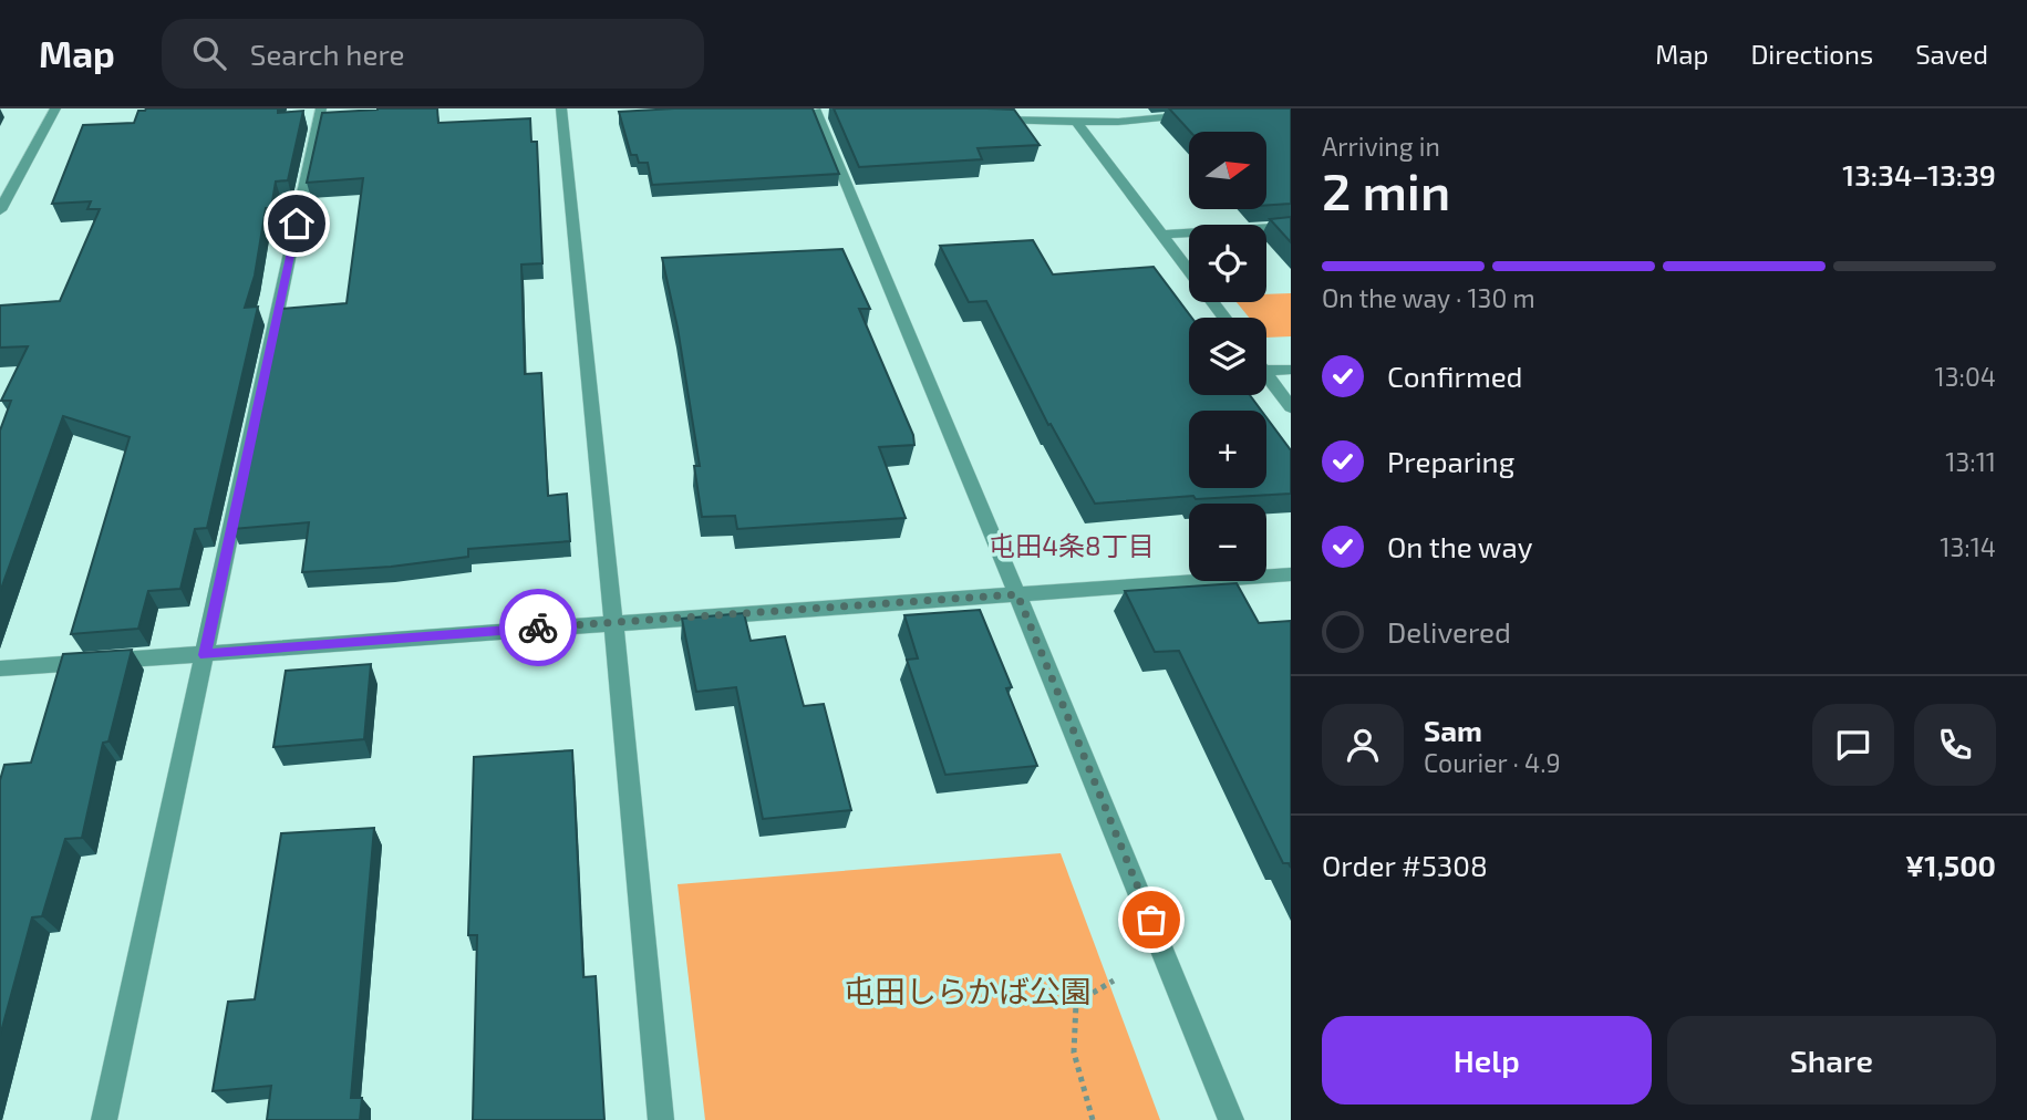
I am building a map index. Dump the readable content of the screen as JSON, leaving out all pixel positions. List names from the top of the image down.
{
  "districts": ["屯田4条8丁目"],
  "parks": ["屯田しらかば公園"],
  "north": "right",
  "page": {
    "header": "Map",
    "search": "Search here",
    "nav": ["Map", "Directions", "Saved"],
    "heading": ["2 min", "Arriving in", "13:34–13:39"],
    "panel": [
      "Sam",
      "Courier · 4.9",
      "Order #5308",
      "¥1,500"
    ],
    "map_buttons": ["+", "−"],
    "bar": "On the way · 130 m",
    "list": [
      ["Confirmed", "13:04"],
      ["Preparing", "13:11"],
      ["On the way", "13:14"],
      "Delivered"
    ],
    "buttons": ["Help", "Share"]
  }
}
